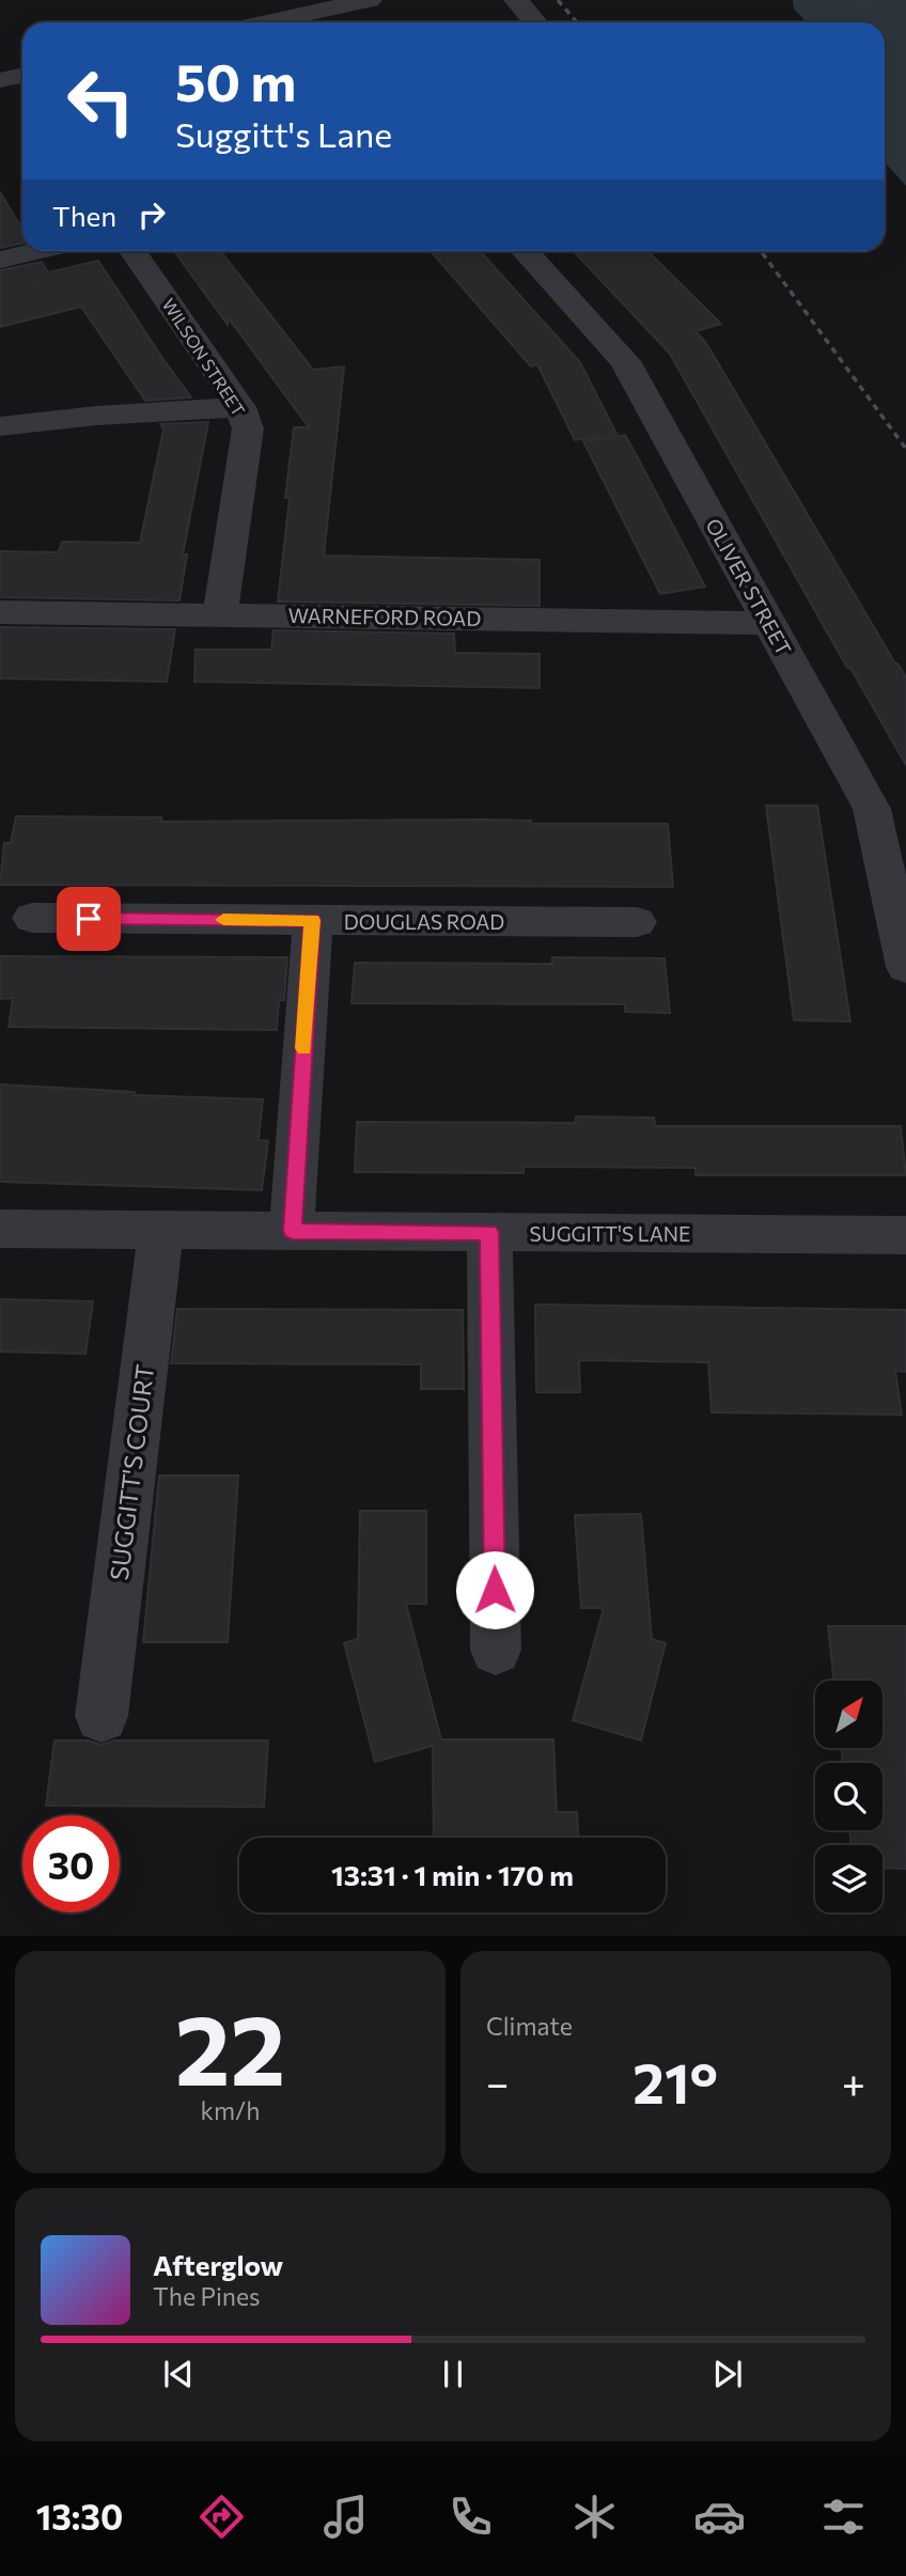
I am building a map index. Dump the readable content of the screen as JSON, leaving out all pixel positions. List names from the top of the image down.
{
  "streets": {
    "street": [
      "WILSON STREET",
      "OLIVER STREET",
      "WARNEFORD ROAD",
      "DOUGLAS ROAD",
      "SUGGITT'S LANE",
      "SUGGITT'S COURT"
    ]
  },
  "crossings": [
    ["WILSON STREET", "WARNEFORD ROAD"],
    ["OLIVER STREET", "WARNEFORD ROAD"],
    ["SUGGITT'S LANE", "SUGGITT'S COURT"]
  ],
  "north": "top right",
  "page": {
    "turn": ["50 m", "Suggitt's Lane"],
    "then": "Then",
    "limit": "30",
    "trip": "13:31 · 1 min · 170 m",
    "tile": [
      ["22", "km/h"],
      "Climate"
    ],
    "heat": ["−", "21°", "+"],
    "song": ["Afterglow", "The Pines"],
    "tabs": "13:30"
  }
}
